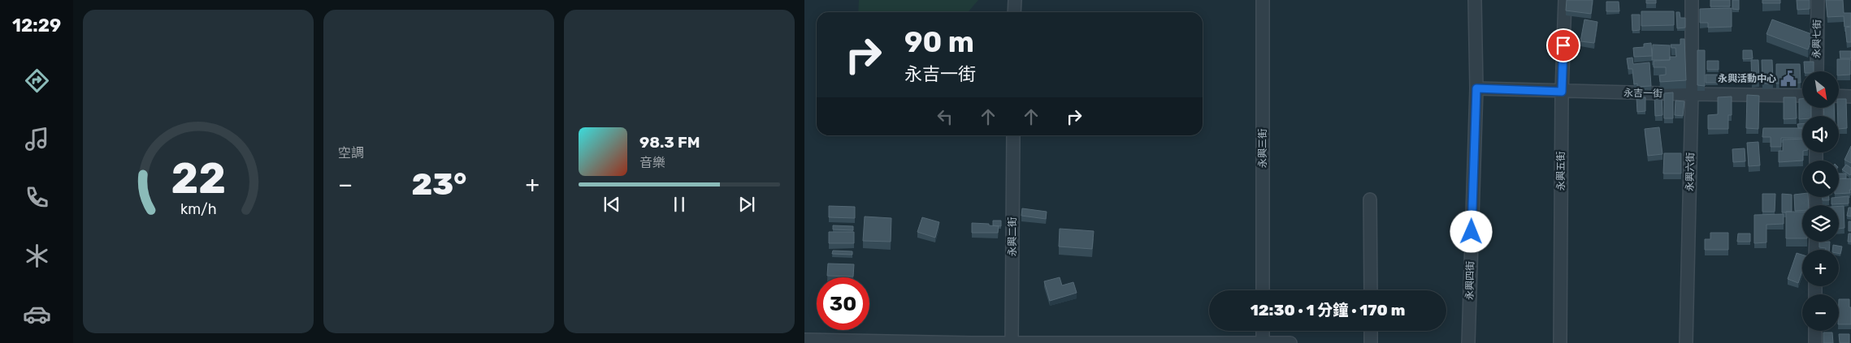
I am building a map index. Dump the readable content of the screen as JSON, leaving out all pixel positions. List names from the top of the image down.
{
  "streets": {
    "street": [
      "永興七街",
      "永吉一街",
      "永興三街",
      "永興五街",
      "永興六街",
      "永興二街",
      "永興四街"
    ]
  },
  "crossings": [
    ["永吉一街", "永興五街"],
    ["永吉一街", "永興六街"],
    ["永吉一街", "永興四街"]
  ],
  "places": {
    "public building": ["永興活動中心"]
  },
  "north": "bottom right",
  "page": {
    "tabs": "12:29",
    "tile": "空調",
    "turn": ["90 m", "永吉一街"],
    "map_buttons": ["+", "−"],
    "song": ["98.3 FM", "音樂"],
    "heat": ["−", "23°", "+"],
    "limit": "30",
    "trip": "12:30 · 1 分鐘 · 170 m",
    "gauge": ["22", "km/h"]
  }
}
